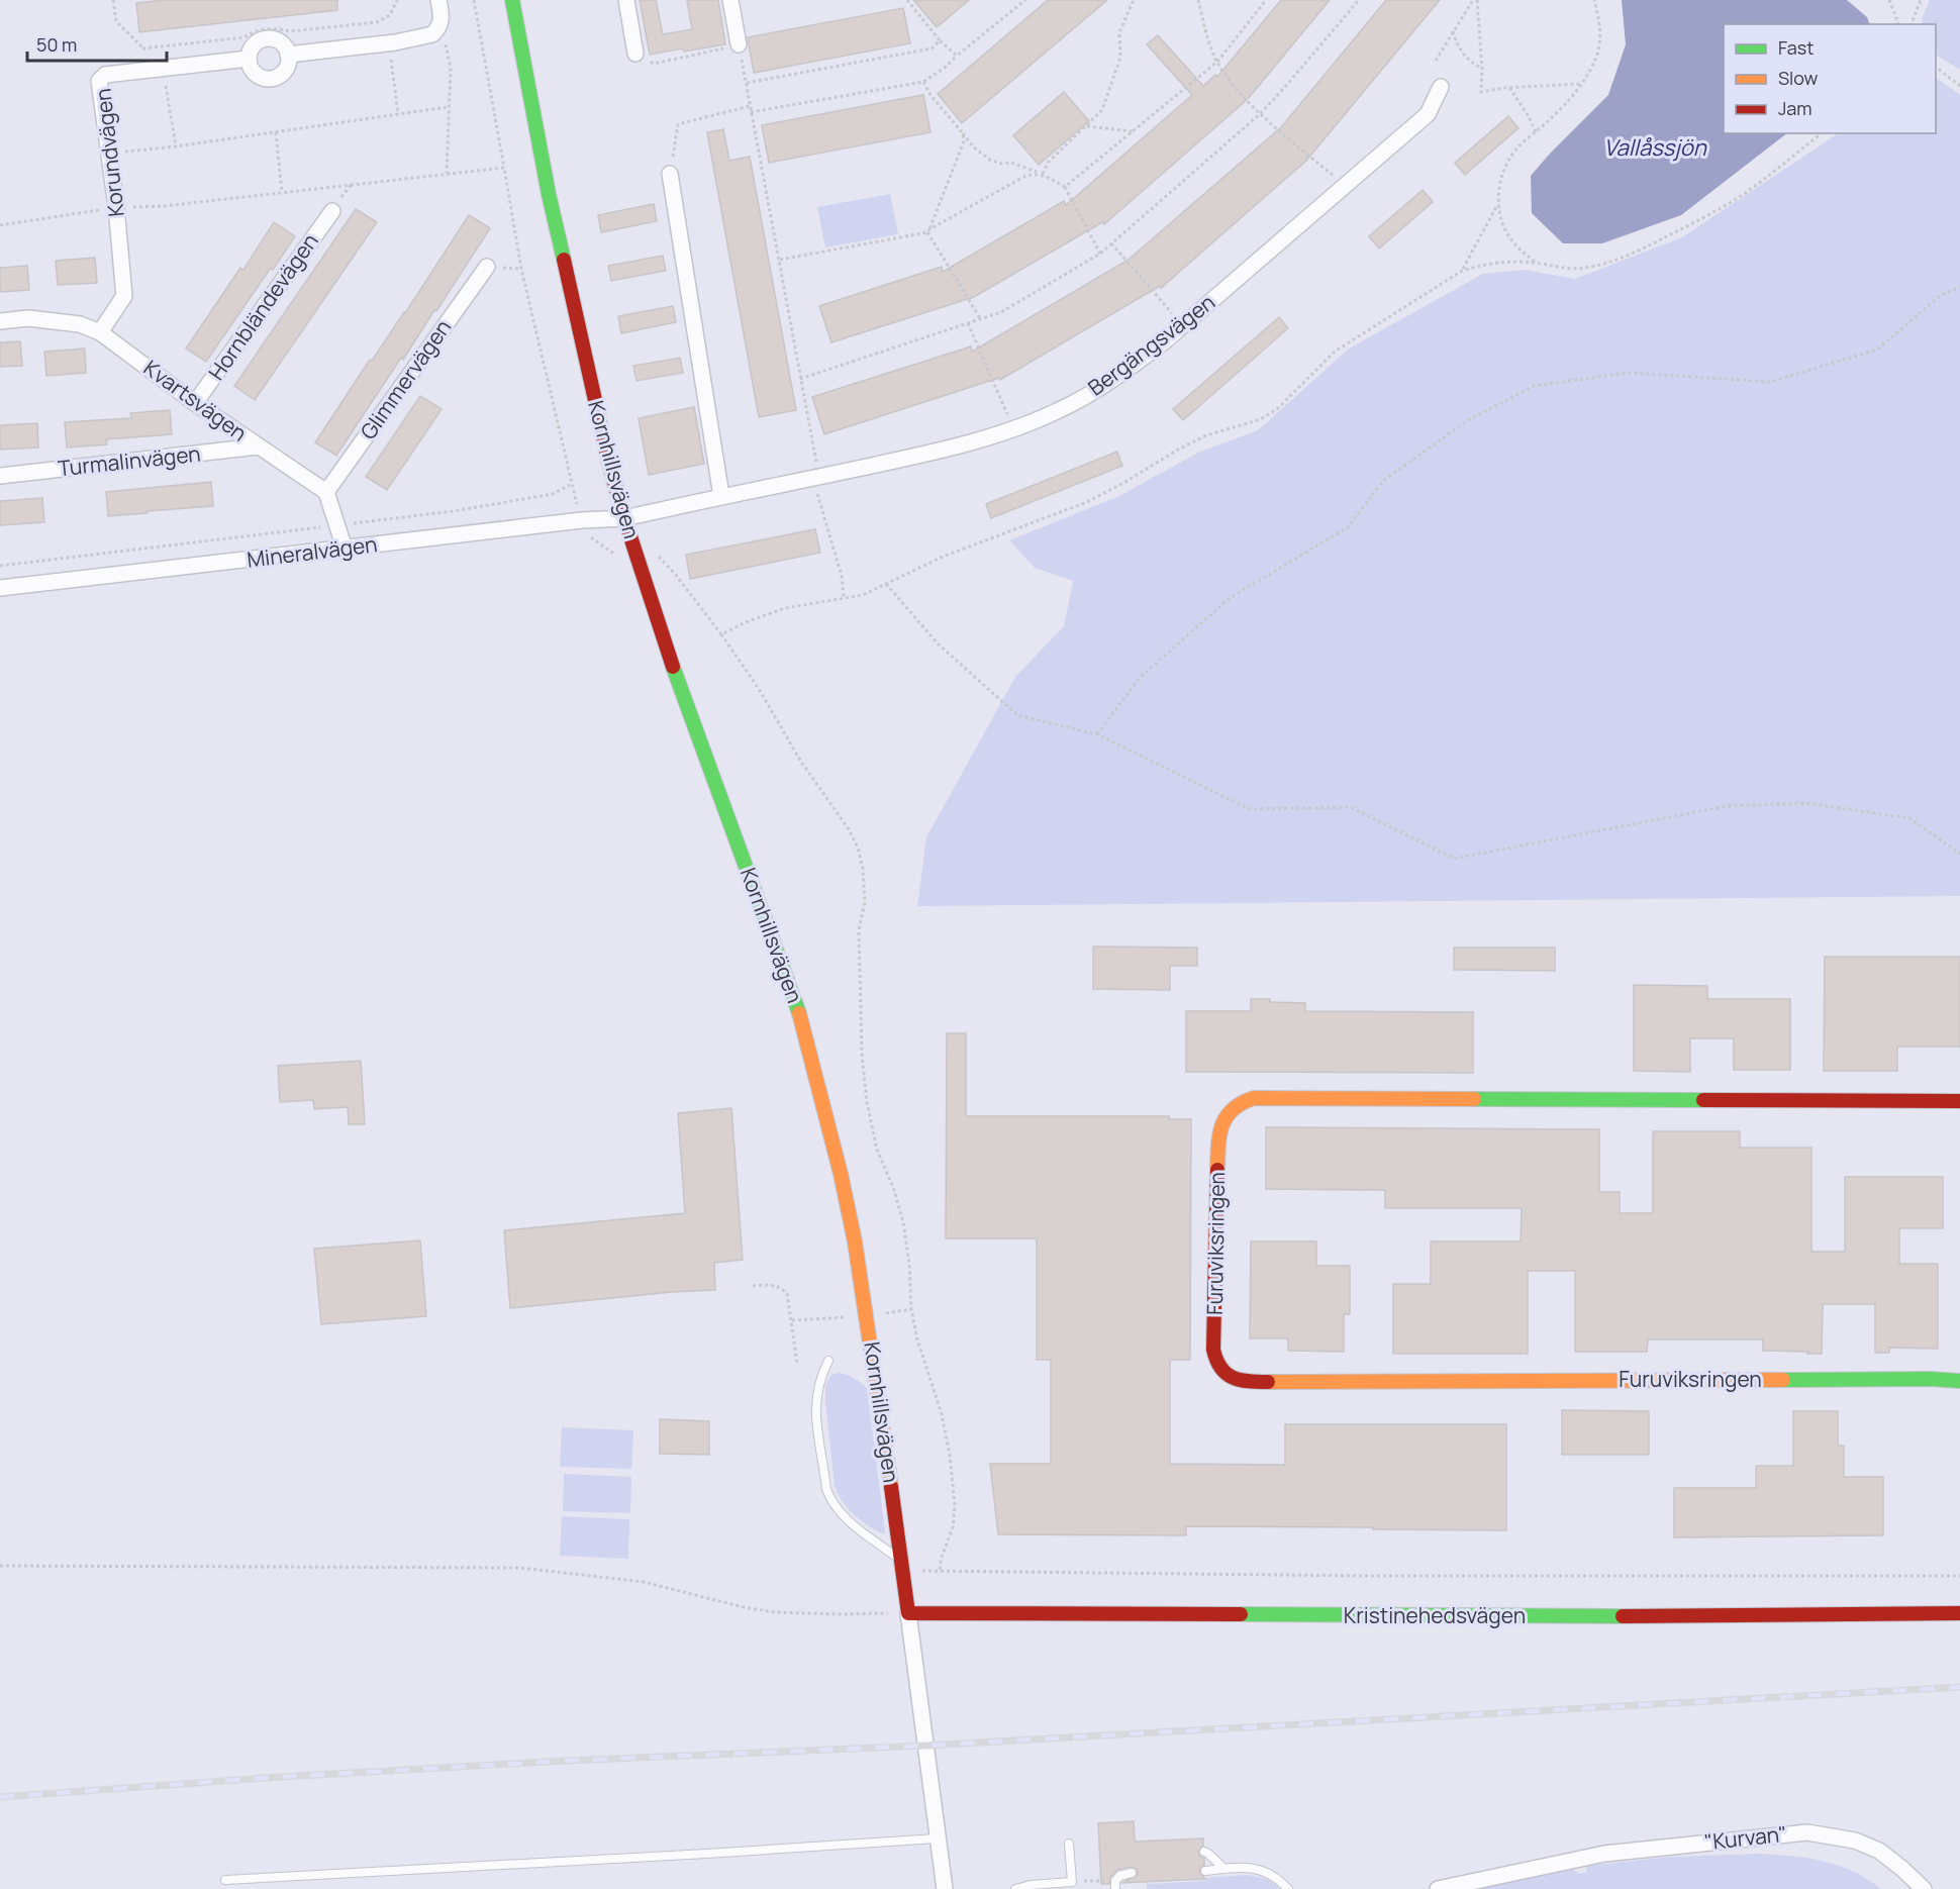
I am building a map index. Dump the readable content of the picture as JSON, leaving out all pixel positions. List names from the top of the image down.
{
  "streets": {
    "street": [
      "Korundvägen",
      "Hornbländevägen",
      "Bergängsvägen",
      "Glimmervägen",
      "Kvartsvägen",
      "Turmalinvägen",
      "Kornhillsvägen",
      "Mineralvägen",
      "Furuviksringen",
      "Kristinehedsvägen",
      "\"Kurvan\""
    ]
  },
  "crossings": [
    ["Korundvägen", "Kvartsvägen"],
    ["Hornbländevägen", "Kvartsvägen"],
    ["Bergängsvägen", "Kornhillsvägen"],
    ["Bergängsvägen", "Mineralvägen"],
    ["Glimmervägen", "Kvartsvägen"],
    ["Kvartsvägen", "Turmalinvägen"],
    ["Kornhillsvägen", "Mineralvägen"],
    ["Kornhillsvägen", "Kristinehedsvägen"]
  ],
  "water": ["Vallåssjön"],
  "legend": ["Fast", "Slow", "Jam"],
  "scale_bar": "50 m"
}
